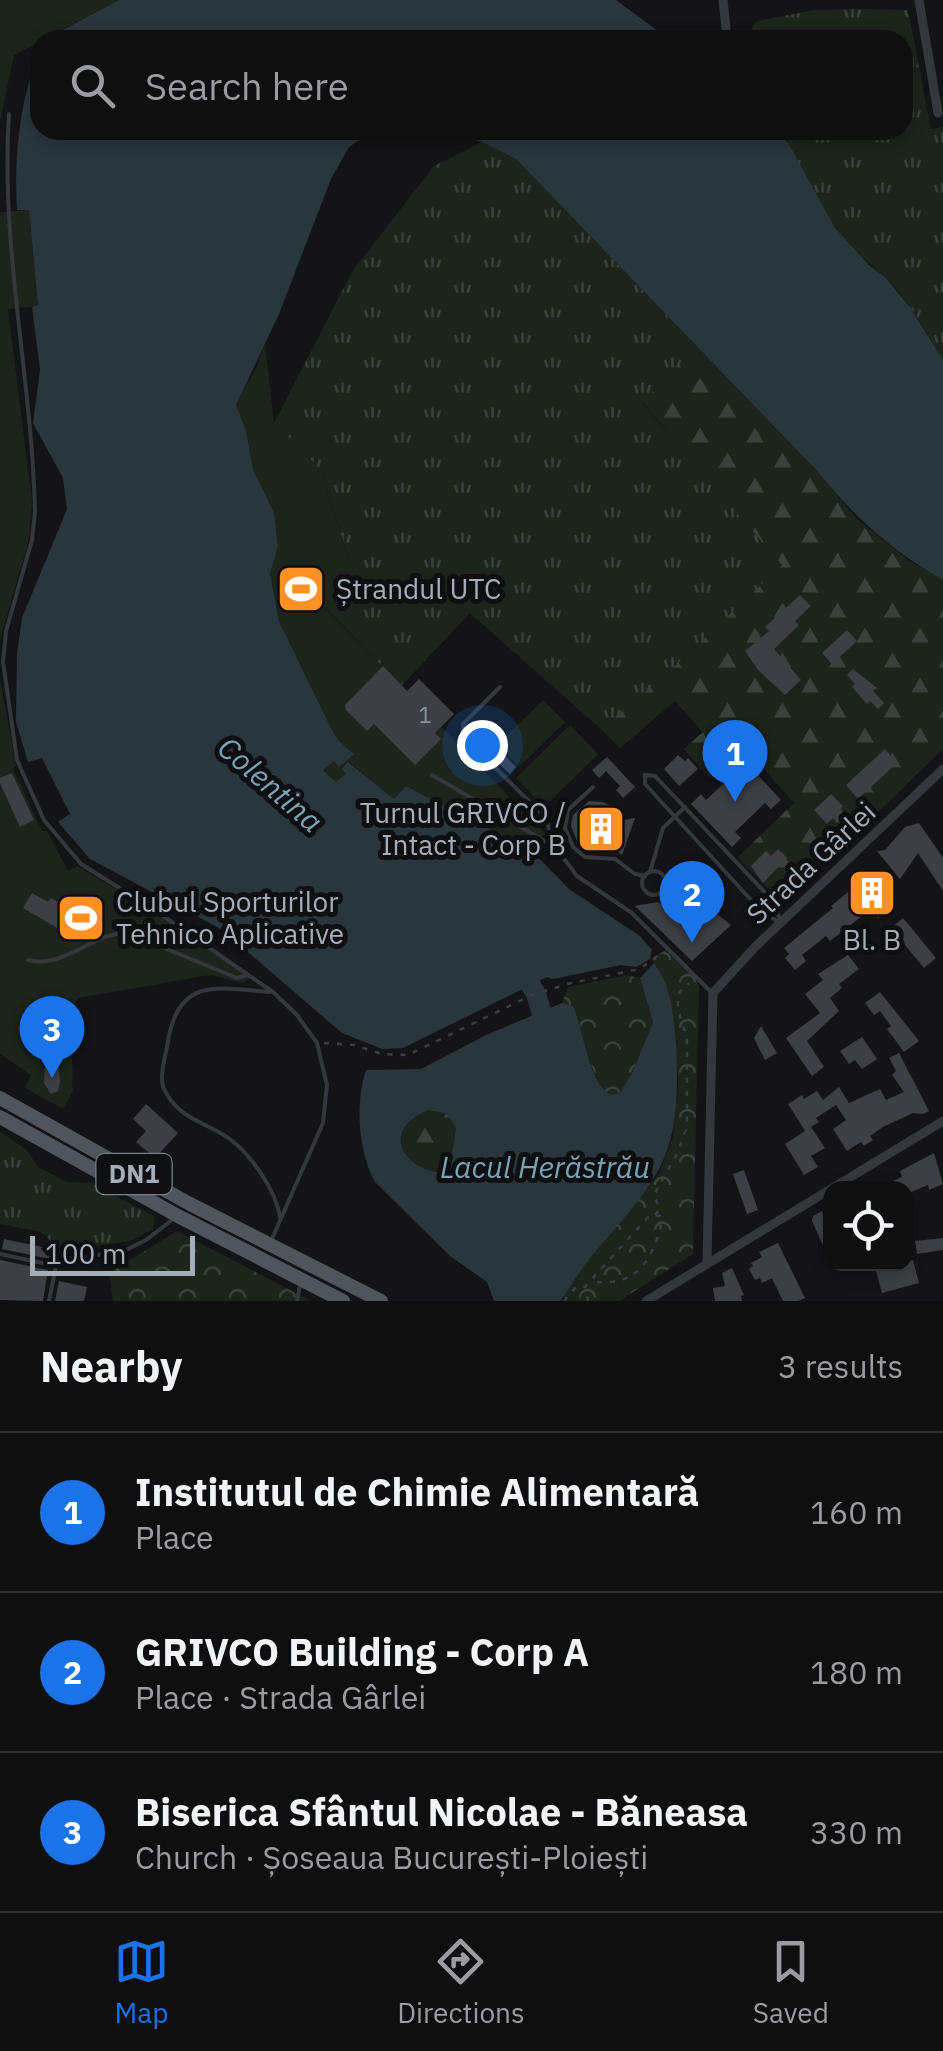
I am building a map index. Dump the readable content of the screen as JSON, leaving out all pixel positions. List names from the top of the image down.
{
  "streets": {
    "main road": ["DN1"],
    "street": ["Strada Gârlei"]
  },
  "water": ["Colentina", "Lacul Herăstrău"],
  "places": {
    "sports": ["Ștrandul UTC", "Clubul Sporturilor Tehnico Aplicative"],
    "building": ["Turnul GRIVCO / Intact - Corp B", "Bl. B"]
  },
  "house_numbers": ["1"],
  "scale_bar": "100 m",
  "page": {
    "search": "Search here",
    "pins": ["1", "2", "3"],
    "scale": "100 m",
    "heading": ["Nearby", "3 results"],
    "list": [
      {
        "mark": "1",
        "name": "Institutul de Chimie Alimentară",
        "note": "Place",
        "value": "160 m"
      },
      {
        "mark": "2",
        "name": "GRIVCO Building - Corp A",
        "note": "Place · Strada Gârlei",
        "value": "180 m"
      },
      {
        "mark": "3",
        "name": "Biserica Sfântul Nicolae - Băneasa",
        "note": "Church · Șoseaua București-Ploiești",
        "value": "330 m"
      }
    ],
    "nav": ["Map", "Directions", "Saved"]
  }
}
